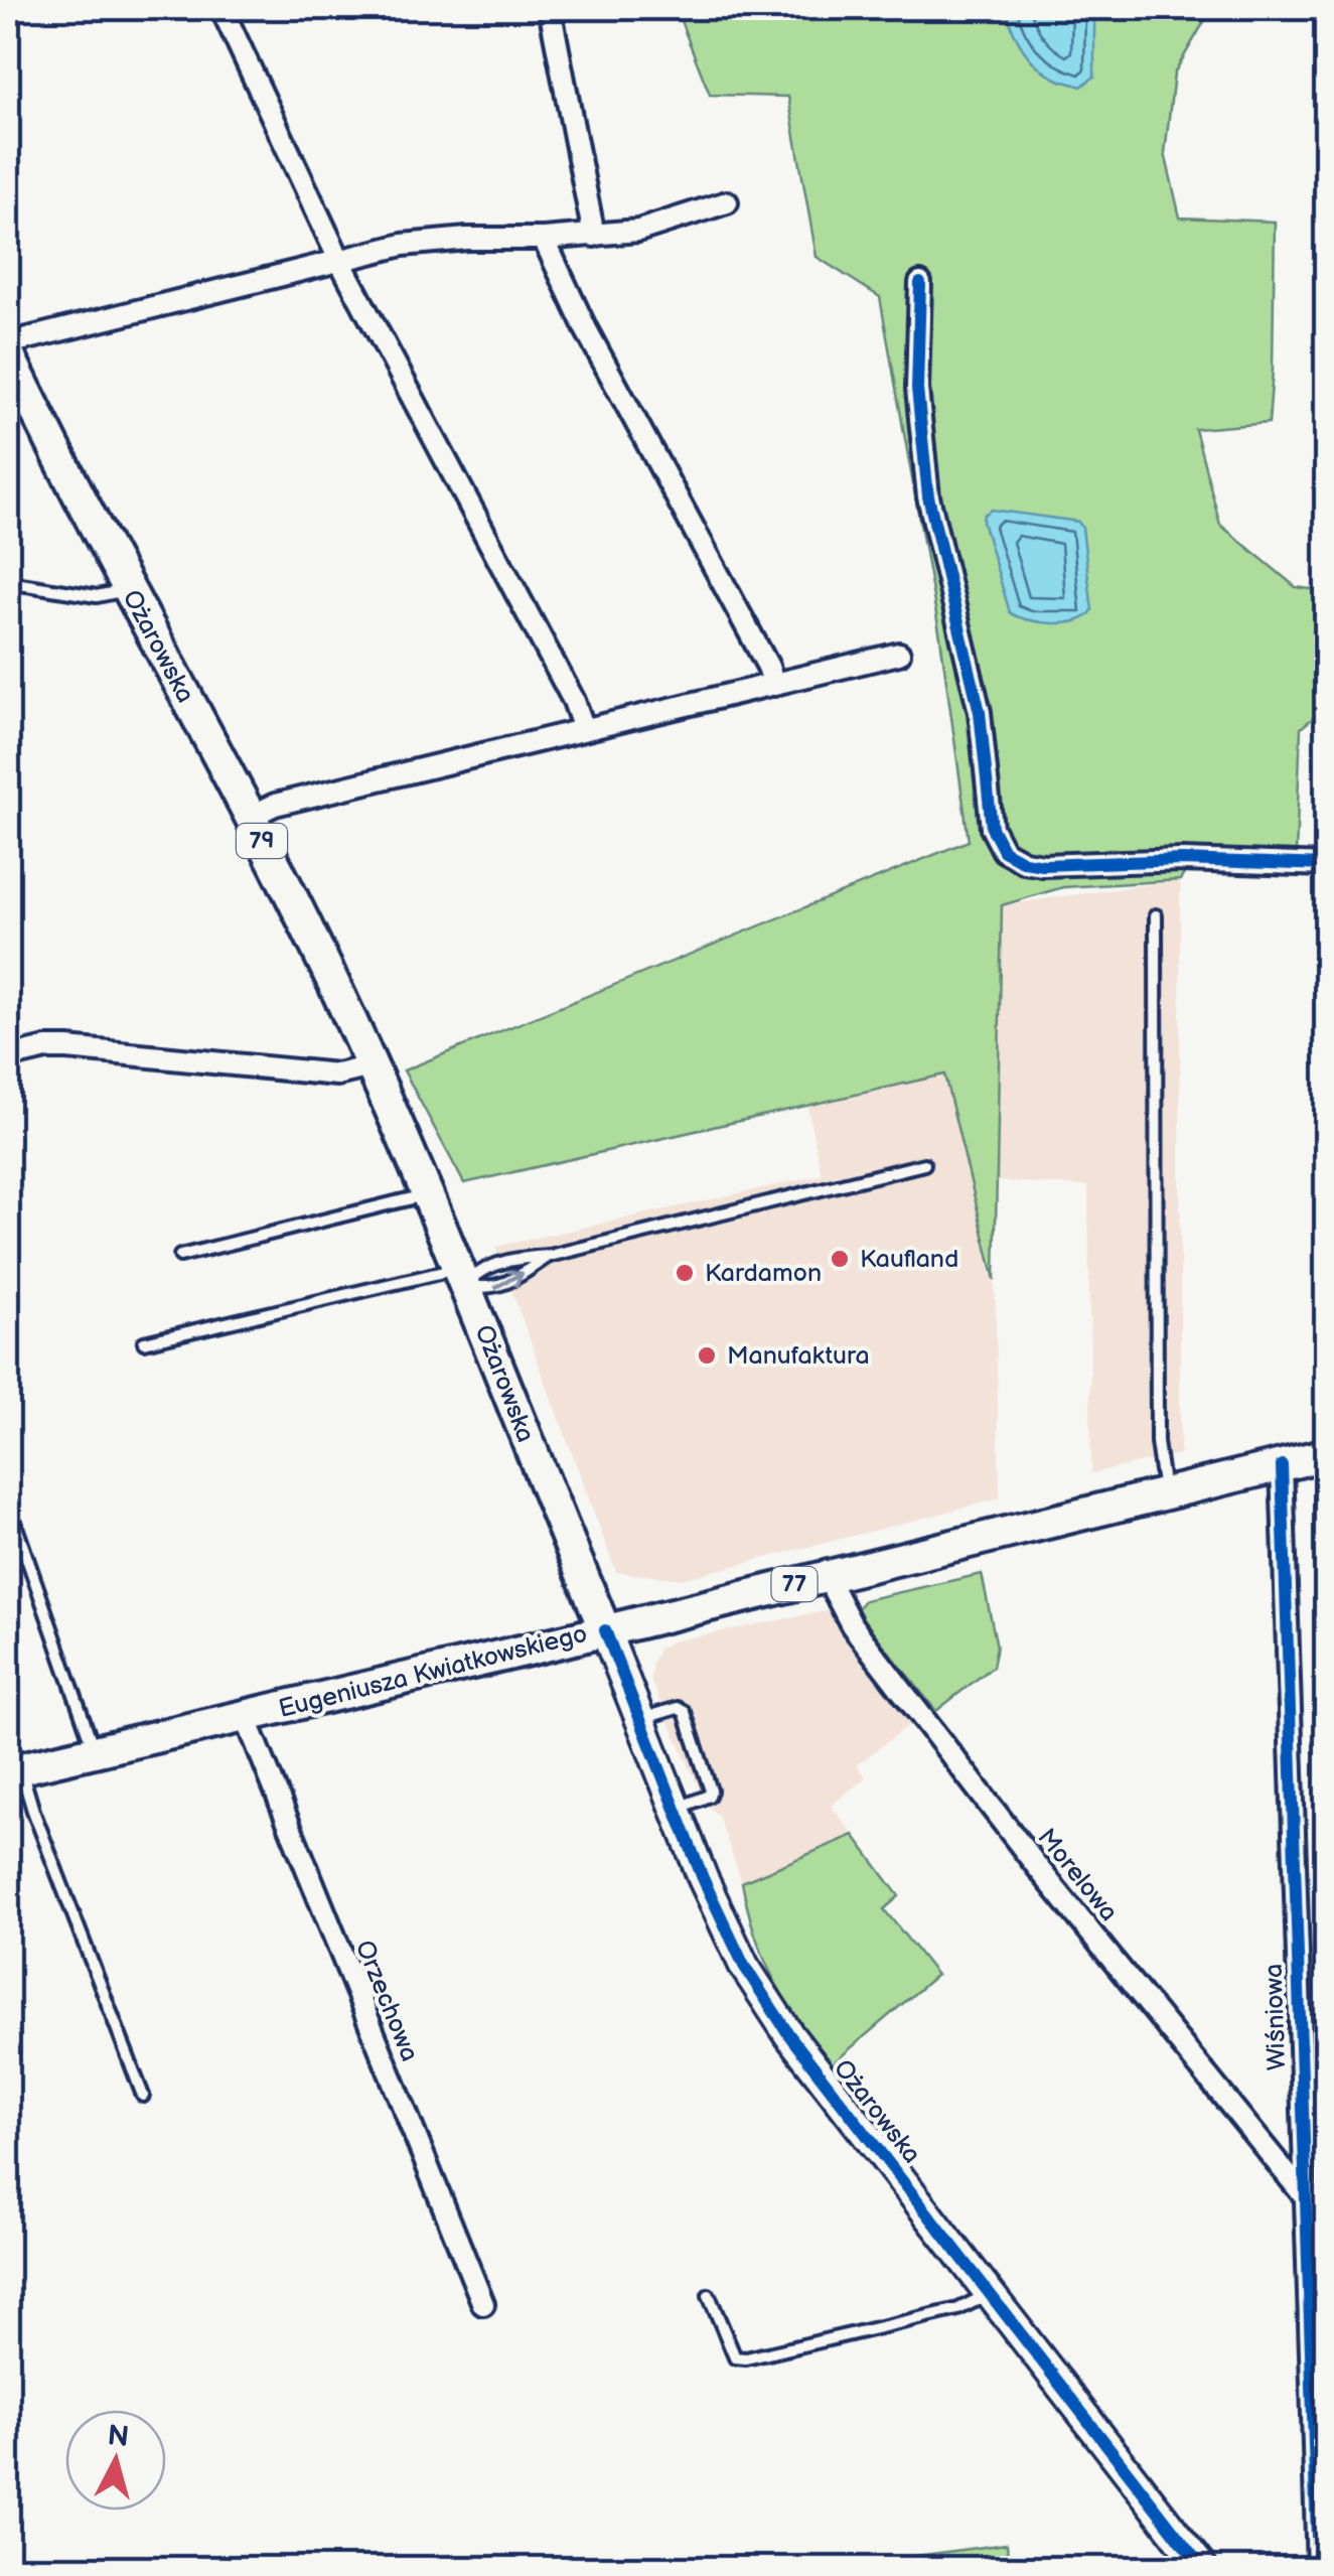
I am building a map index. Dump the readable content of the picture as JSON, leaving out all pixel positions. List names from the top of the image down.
{
  "streets": {
    "main road": [
      "Ożarowska",
      "79",
      "77",
      "Eugeniusza Kwiatkowskiego"
    ],
    "street": ["Morelowa", "Orzechowa", "Wiśniowa"]
  },
  "crossings": [
    ["Ożarowska", "Eugeniusza Kwiatkowskiego"],
    ["Eugeniusza Kwiatkowskiego", "Morelowa"],
    ["Eugeniusza Kwiatkowskiego", "Orzechowa"],
    ["Eugeniusza Kwiatkowskiego", "Wiśniowa"],
    ["Morelowa", "Wiśniowa"]
  ],
  "places": ["Kaufland", "Kardamon", "Manufaktura"],
  "north": "top"
}
